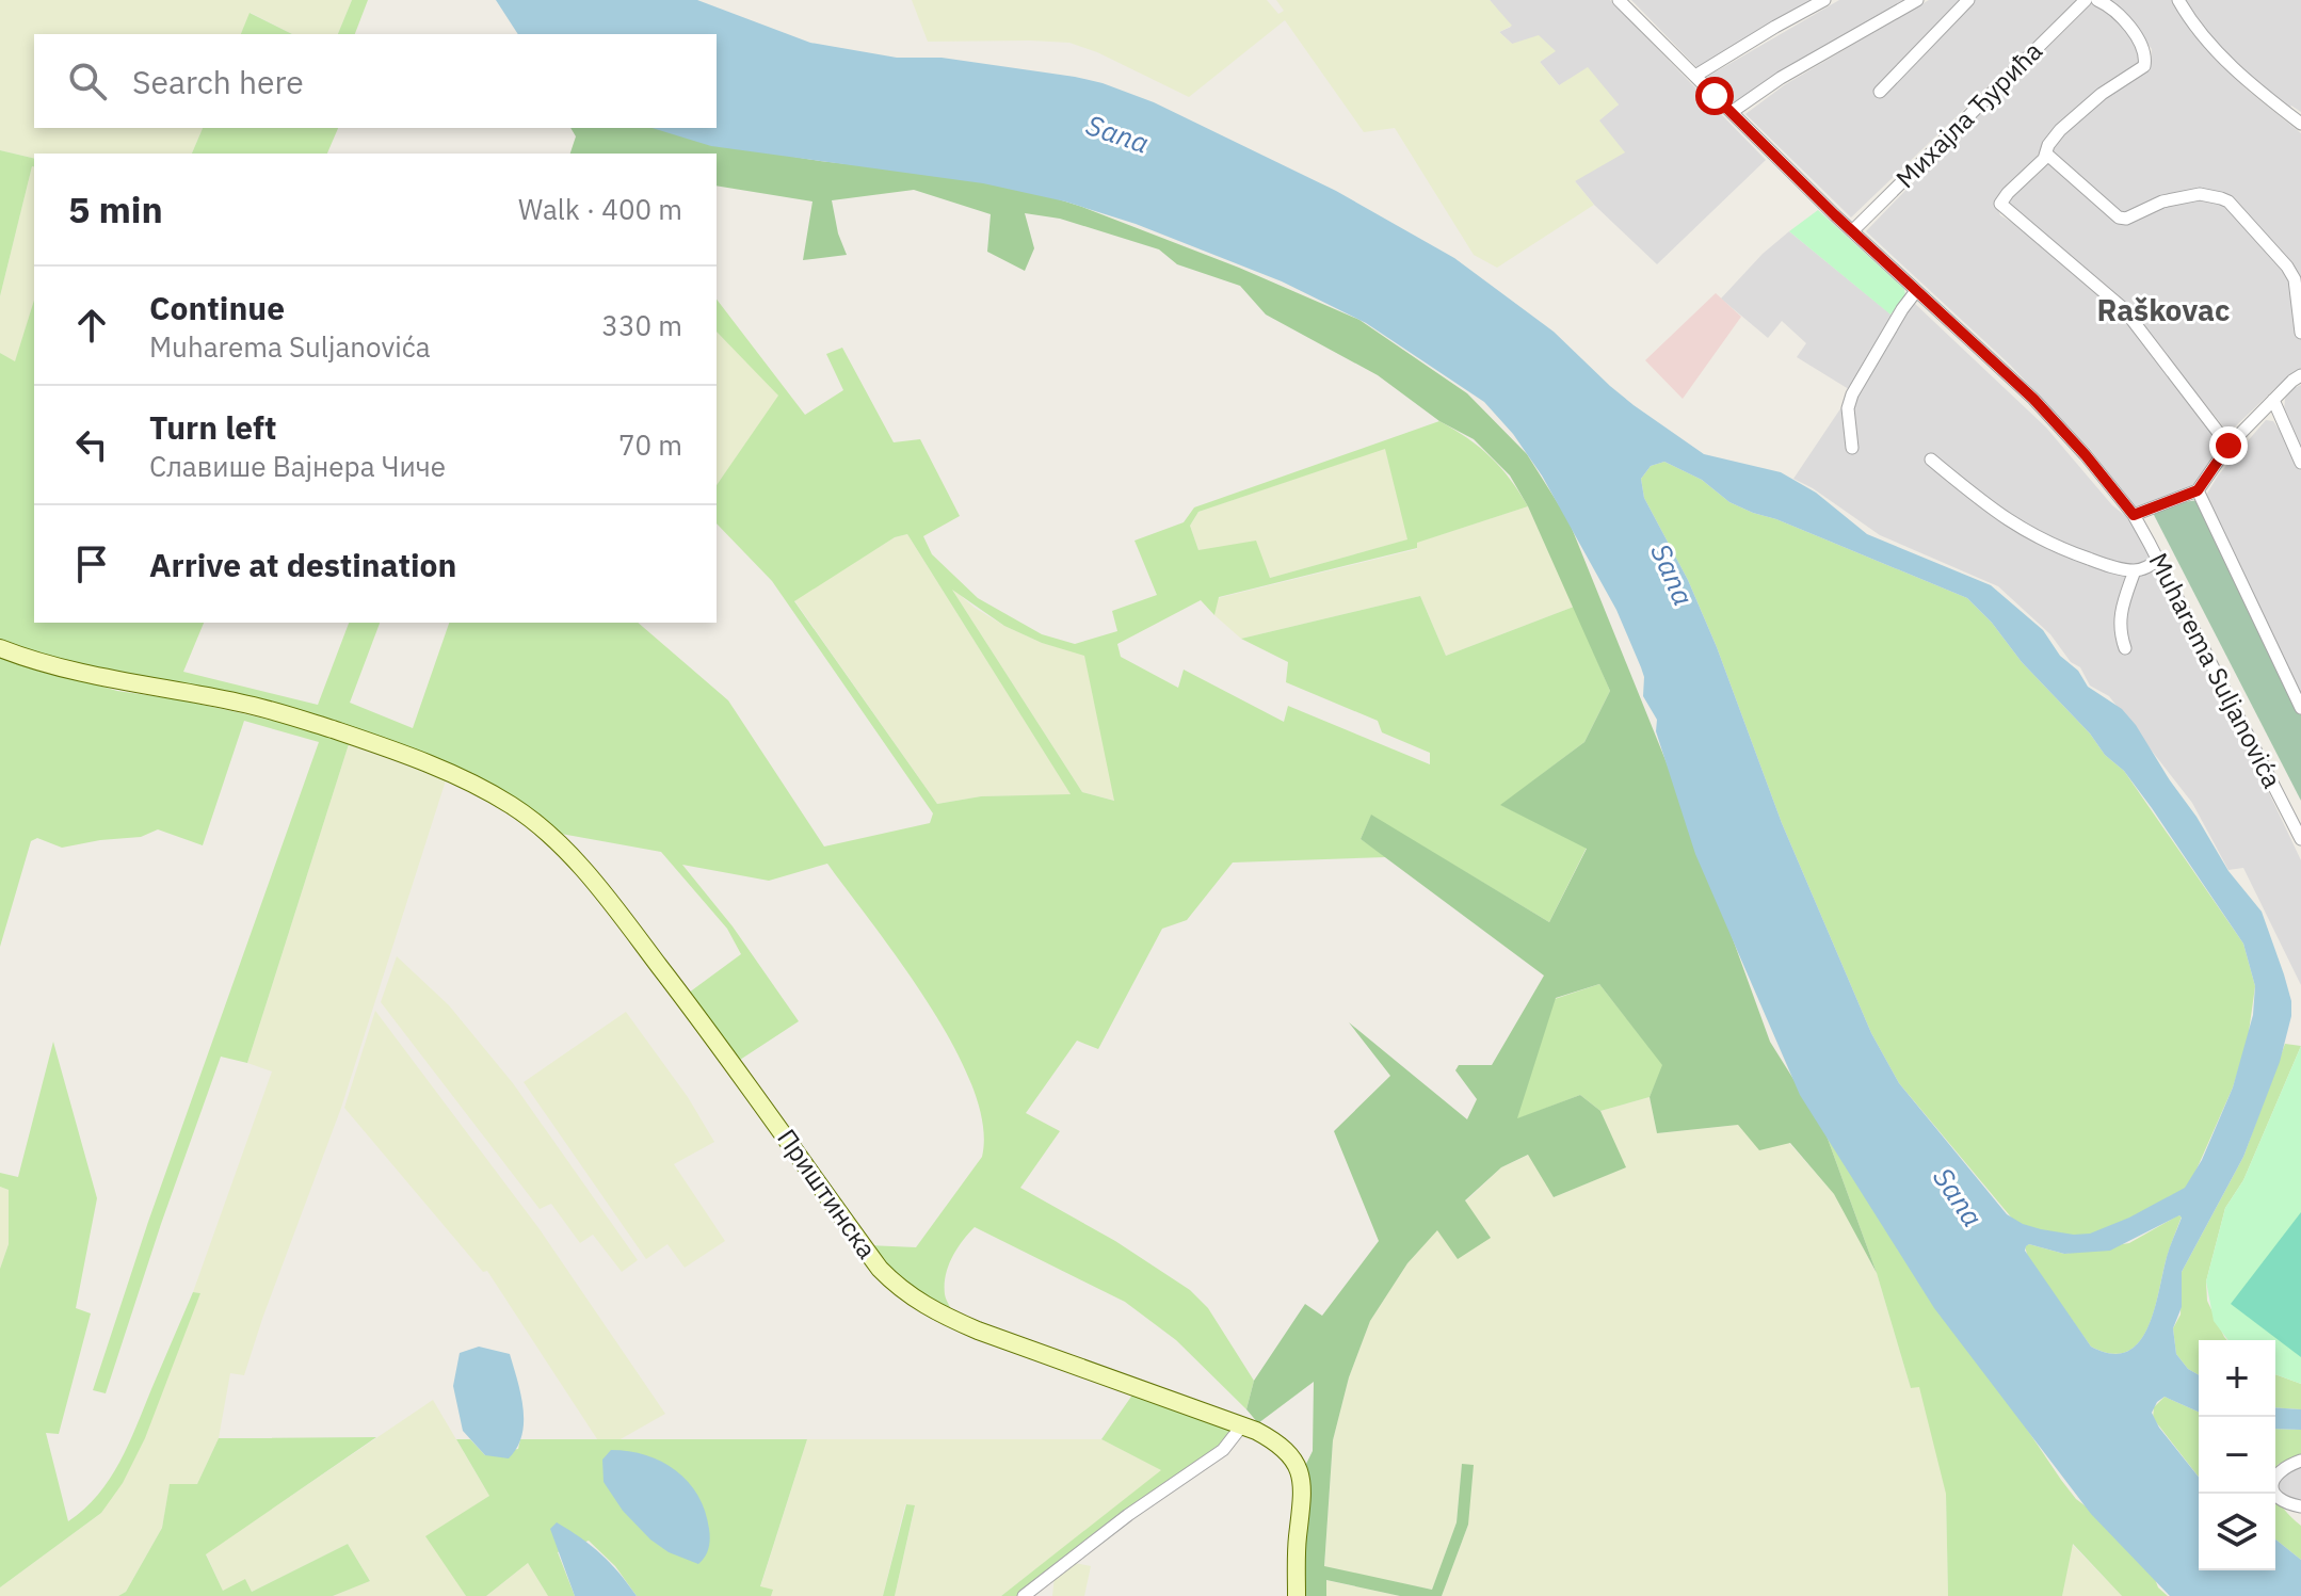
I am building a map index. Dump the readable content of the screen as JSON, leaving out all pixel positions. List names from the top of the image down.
{
  "streets": {
    "street": ["Михајла Ђурића", "Muharema Suljanovića", "Приштинска"]
  },
  "crossings": [
    ["Михајла Ђурића", "Muharema Suljanovića"]
  ],
  "districts": ["Raškovac"],
  "water": ["Sana"],
  "page": {
    "search": "Search here",
    "heading": ["5 min", "Walk · 400 m"],
    "list": [
      ["Continue", "Muharema Suljanovića", "330 m"],
      ["Turn left", "Славише Вајнера Чиче", "70 m"],
      "Arrive at destination"
    ],
    "map_buttons": ["+", "−"]
  }
}
